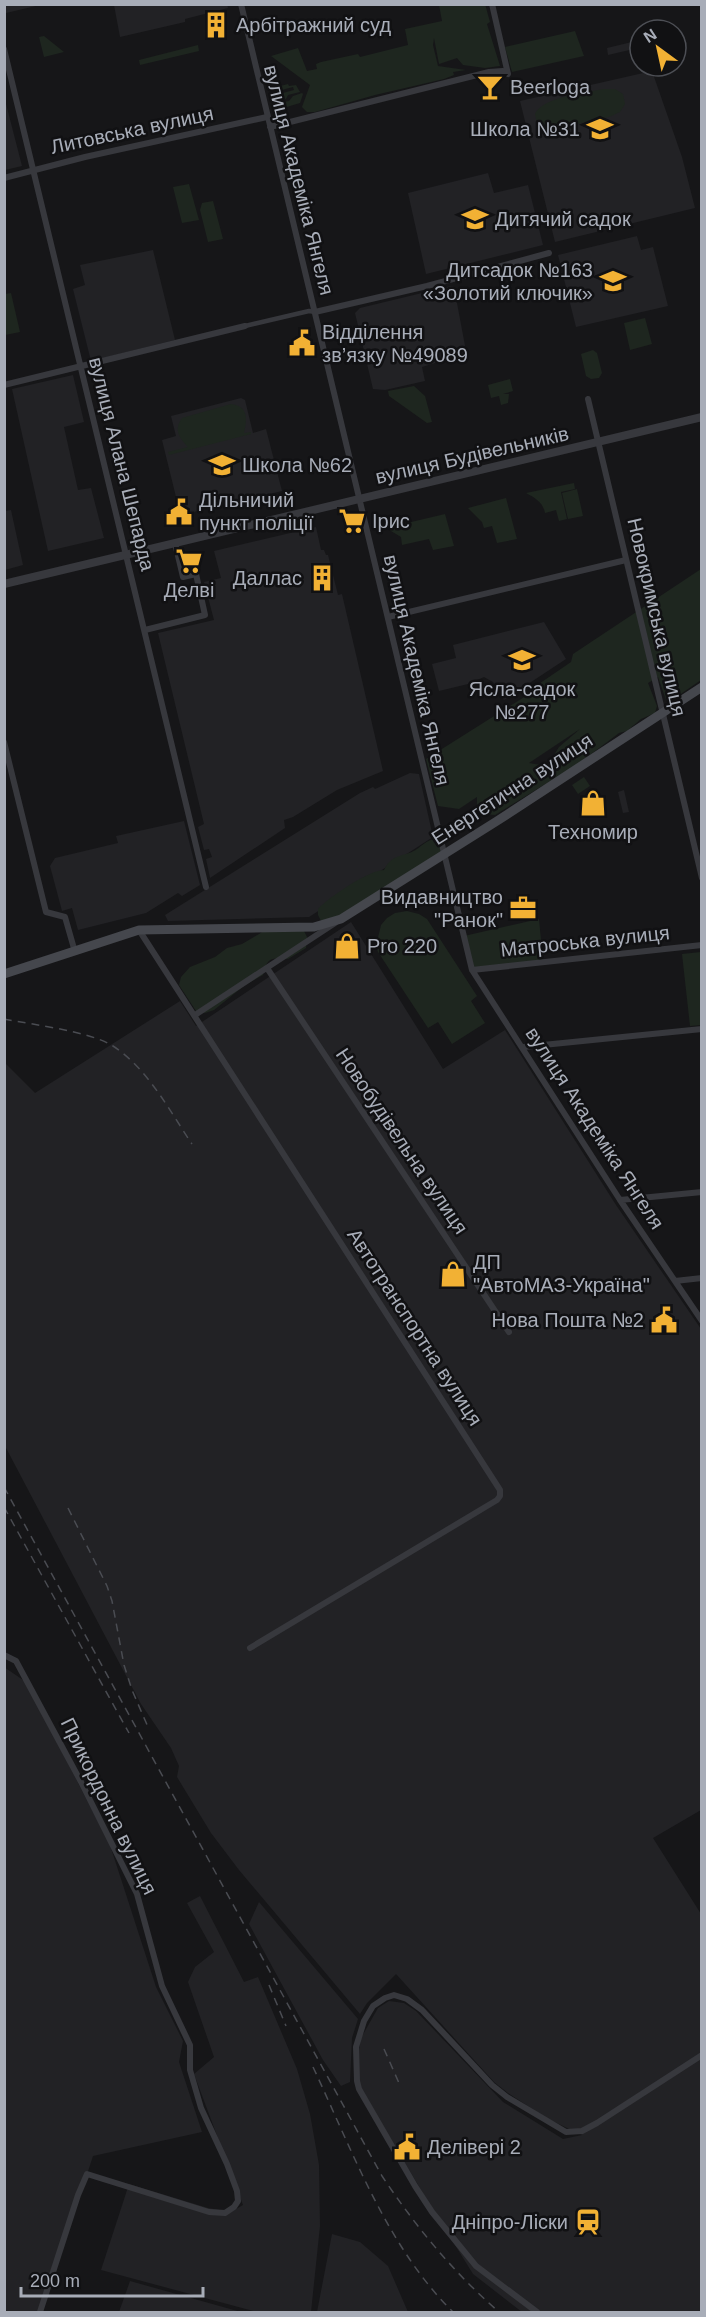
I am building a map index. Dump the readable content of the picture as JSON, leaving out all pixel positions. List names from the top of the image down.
{
  "streets": {
    "main road": ["Енергетична вулиця"],
    "street": [
      "Литовська вулиця",
      "вулиця Академіка Янгеля",
      "вулиця Будівельників",
      "вулиця Алана Шепарда",
      "Новокримська вулиця",
      "Матроська вулиця",
      "Новобудівельна вулиця",
      "Автотранспортна вулиця",
      "Прикордонна вулиця"
    ]
  },
  "crossings": [
    ["Литовська вулиця", "вулиця Академіка Янгеля"],
    ["Литовська вулиця", "вулиця Алана Шепарда"],
    ["вулиця Академіка Янгеля", "вулиця Будівельників"],
    ["вулиця Академіка Янгеля", "Енергетична вулиця"],
    ["вулиця Академіка Янгеля", "Матроська вулиця"],
    ["вулиця Будівельників", "вулиця Алана Шепарда"],
    ["вулиця Будівельників", "Новокримська вулиця"],
    ["Новокримська вулиця", "Енергетична вулиця"],
    ["Енергетична вулиця", "Новобудівельна вулиця"],
    ["Енергетична вулиця", "Автотранспортна вулиця"]
  ],
  "places": {
    "building": ["Арбітражний суд", "Даллас"],
    "bar": ["Beerloga"],
    "school or university": [
      "Школа №31",
      "Дитячий садок",
      "Дитсадок №163 «Золотий ключик»",
      "Школа №62",
      "Ясла-садок №277"
    ],
    "public building": [
      "Відділення зв’язку №49089",
      "Дільничий пункт поліції",
      "Нова Пошта №2",
      "Делівері 2"
    ],
    "supermarket": ["Ірис", "Делві"],
    "shop": ["Техномир", "Pro 220", "ДП \"АвтоМАЗ-Україна\""],
    "office": ["Видавництво \"Ранок\""],
    "station": ["Дніпро-Ліски"]
  },
  "scale_bar": "200 m",
  "north": "top left"
}
